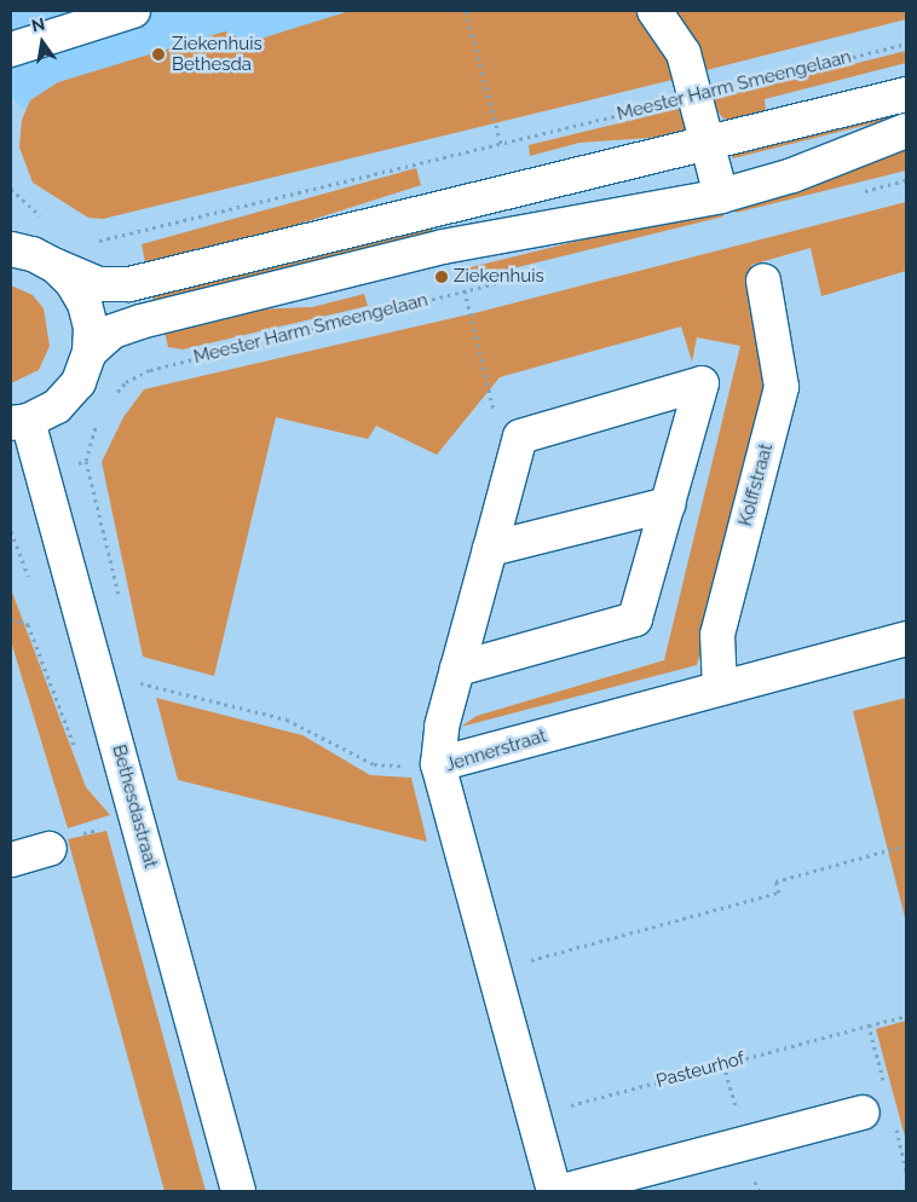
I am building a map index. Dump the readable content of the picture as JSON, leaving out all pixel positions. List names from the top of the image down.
{
  "streets": {
    "street": ["Kolffstraat", "Jennerstraat", "Bethesdastraat"],
    "path": ["Meester Harm Smeengelaan", "Pasteurhof"]
  },
  "crossings": [
    ["Kolffstraat", "Jennerstraat"],
    ["Jennerstraat", "Pasteurhof"]
  ],
  "places": ["Ziekenhuis Bethesda", "Ziekenhuis"],
  "north": "top"
}
